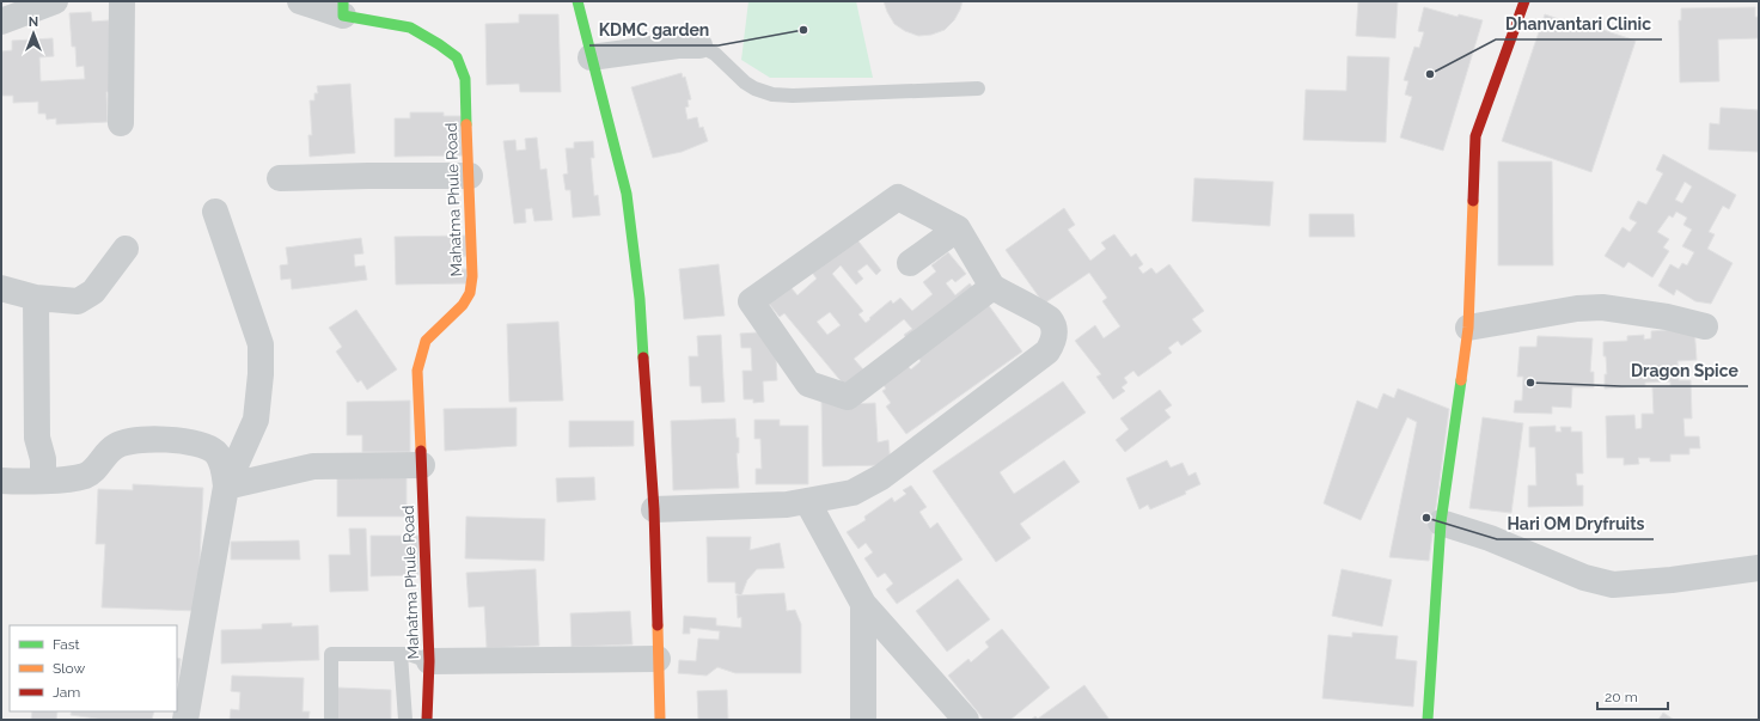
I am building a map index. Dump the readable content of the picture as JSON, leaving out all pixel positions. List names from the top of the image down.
{
  "streets": {
    "street": ["Mahatma Phule Road"]
  },
  "places": [
    "KDMC garden",
    "Dhanvantari Clinic",
    "Dragon Spice",
    "Hari OM Dryfruits"
  ],
  "legend": ["Fast", "Slow", "Jam"],
  "scale_bar": "20 m",
  "north": "top"
}
